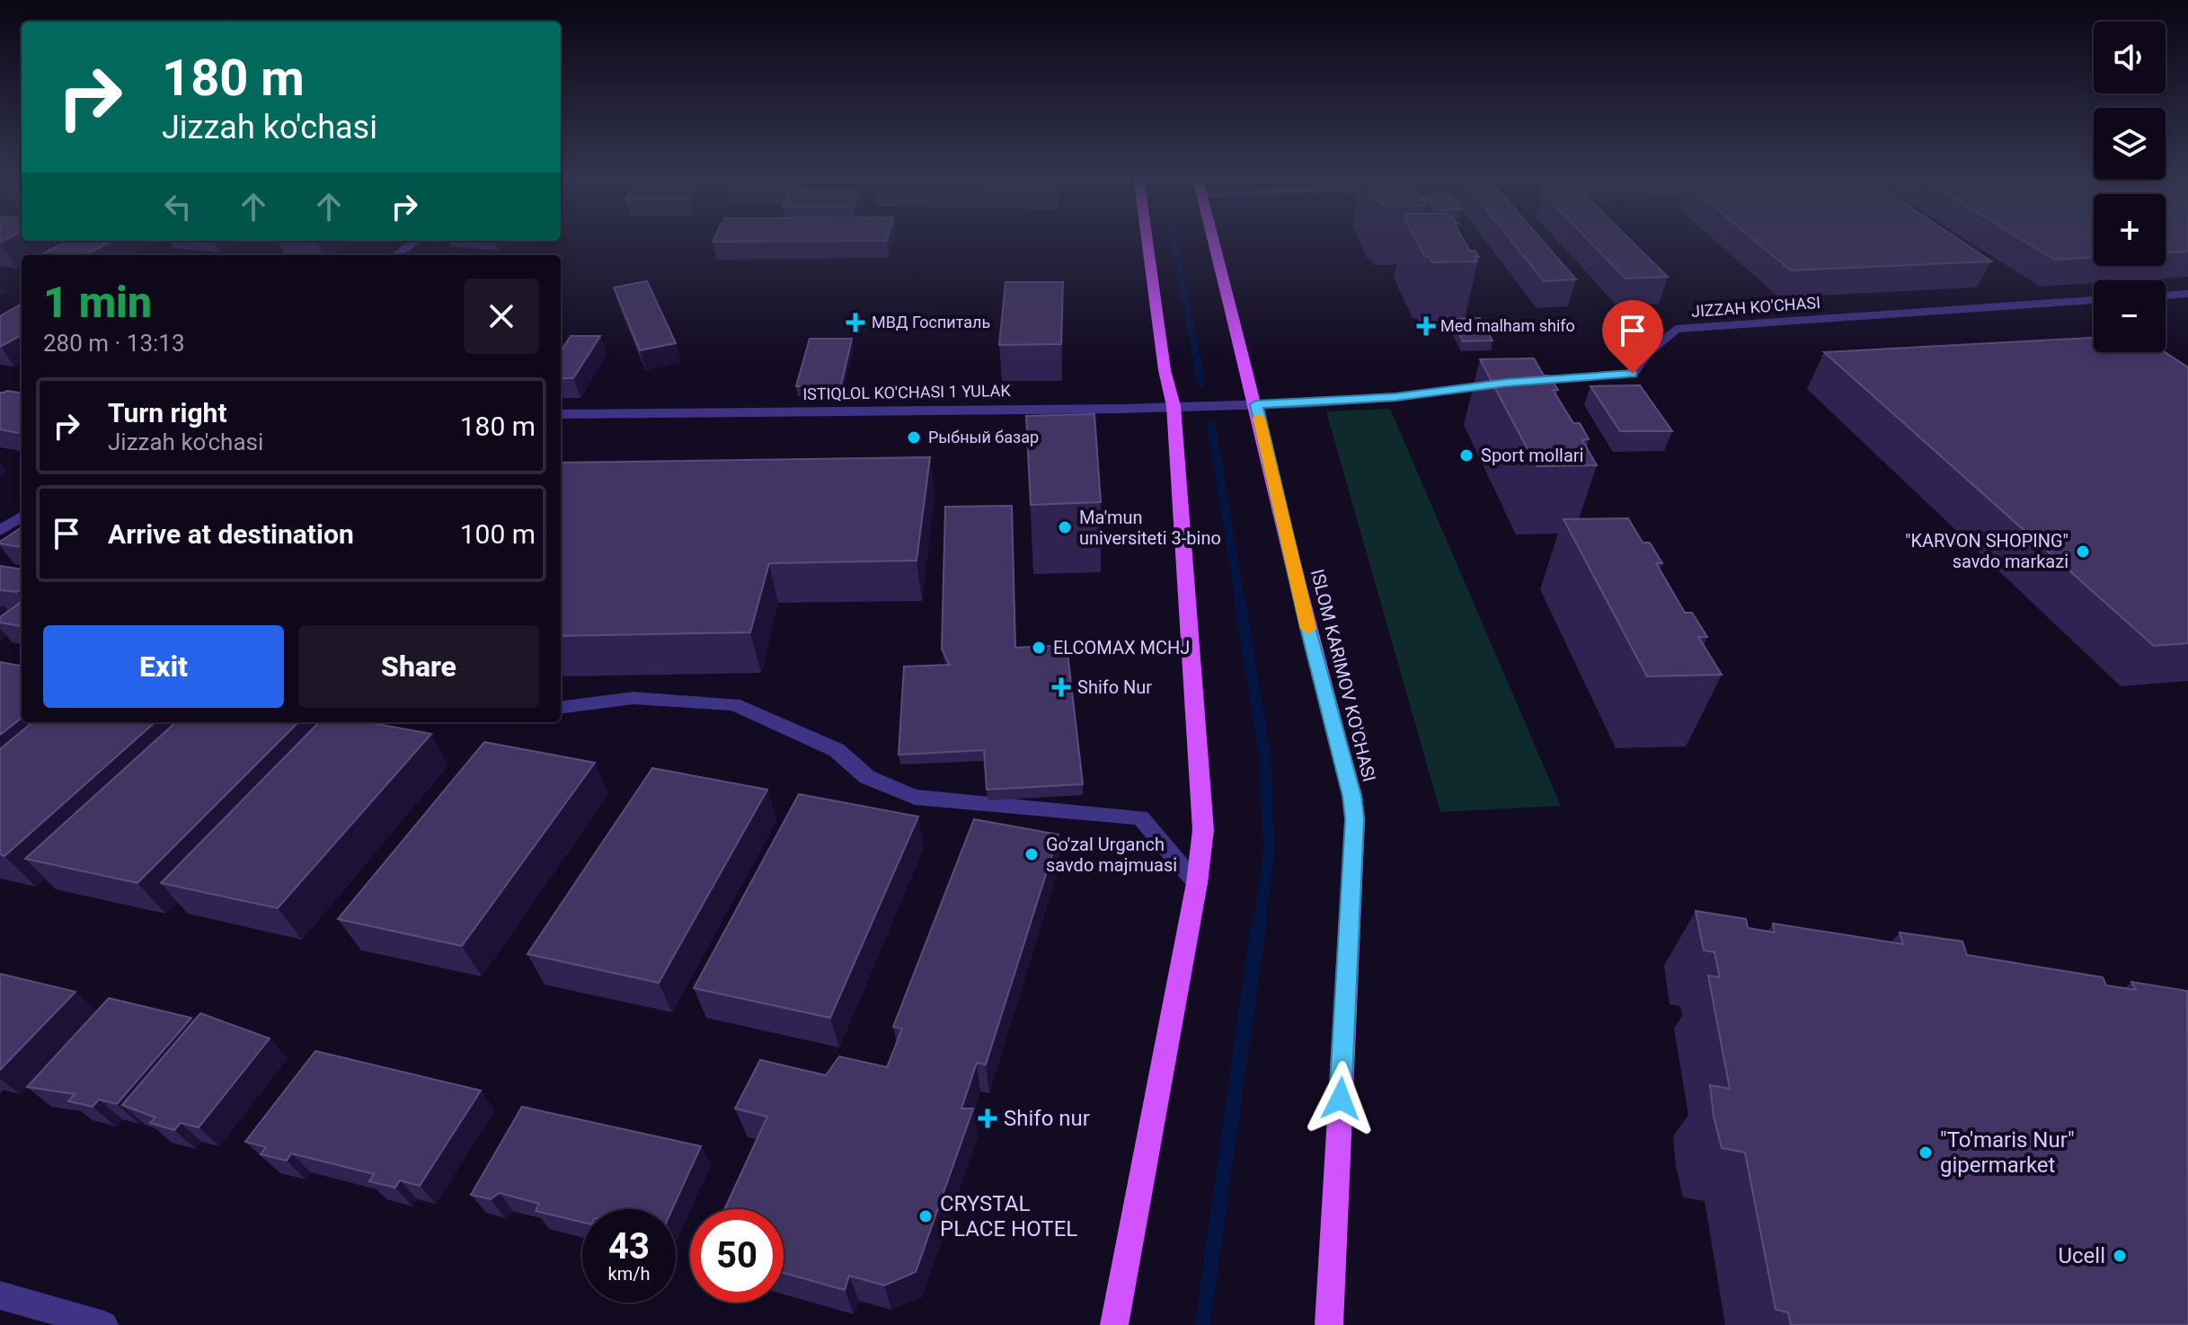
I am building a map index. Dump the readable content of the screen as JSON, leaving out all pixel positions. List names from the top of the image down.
{
  "streets": {
    "main road": ["ISLOM KARIMOV KO'CHASI"],
    "street": ["JIZZAH KO'CHASI", "ISTIQLOL KO'CHASI 1 YULAK"]
  },
  "crossings": [
    ["JIZZAH KO'CHASI", "ISTIQLOL KO'CHASI 1 YULAK"],
    ["JIZZAH KO'CHASI", "ISLOM KARIMOV KO'CHASI"],
    ["ISTIQLOL KO'CHASI 1 YULAK", "ISLOM KARIMOV KO'CHASI"]
  ],
  "places": {
    "health": [
      "МВД Госпиталь",
      "Med malham shifo",
      "Shifo Nur",
      "Shifo nur"
    ],
    "other": [
      "Рыбный базар",
      "Sport mollari",
      "Ma'mun universiteti 3-bino",
      "\"KARVON SHOPING\" savdo markazi",
      "ELCOMAX MCHJ",
      "Go'zal Urganch savdo majmuasi",
      "\"To'maris Nur\" gipermarket",
      "CRYSTAL PLACE HOTEL",
      "Ucell"
    ]
  },
  "page": {
    "map_buttons": ["+", "−"],
    "turn": ["180 m", "Jizzah ko'chasi"],
    "heading": ["1 min", "280 m · 13:13"],
    "list": [
      {
        "name": "Turn right",
        "note": "Jizzah ko'chasi",
        "value": "180 m"
      },
      {
        "name": "Arrive at destination",
        "value": "100 m"
      }
    ],
    "buttons": ["Exit", "Share"],
    "speed": "43 km/h",
    "limit": "50"
  }
}
